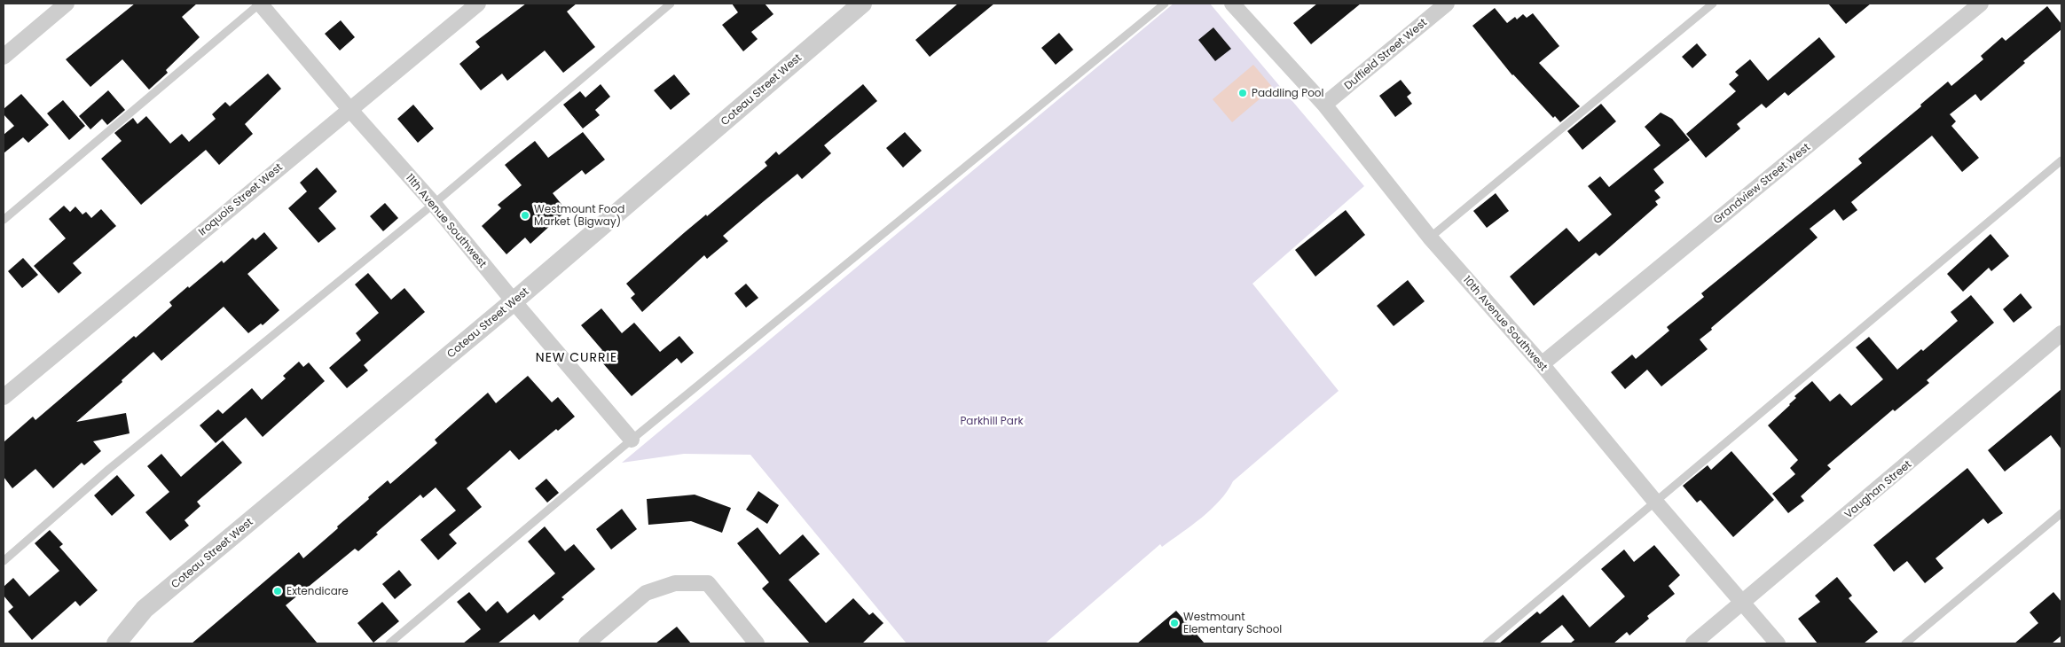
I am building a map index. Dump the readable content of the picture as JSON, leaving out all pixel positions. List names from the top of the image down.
{
  "streets": {
    "street": [
      "Duffield Street West",
      "Coteau Street West",
      "Grandview Street West",
      "Iroquois Street West",
      "11th Avenue Southwest",
      "10th Avenue Southwest",
      "Vaughan Street"
    ]
  },
  "crossings": [
    ["Duffield Street West", "10th Avenue Southwest"],
    ["Coteau Street West", "11th Avenue Southwest"],
    ["Grandview Street West", "10th Avenue Southwest"],
    ["Iroquois Street West", "11th Avenue Southwest"],
    ["10th Avenue Southwest", "Vaughan Street"]
  ],
  "districts": ["NEW CURRIE"],
  "parks": ["Parkhill Park"],
  "places": [
    "Paddling Pool",
    "Westmount Food Market (Bigway)",
    "Extendicare",
    "Westmount Elementary School"
  ]
}
